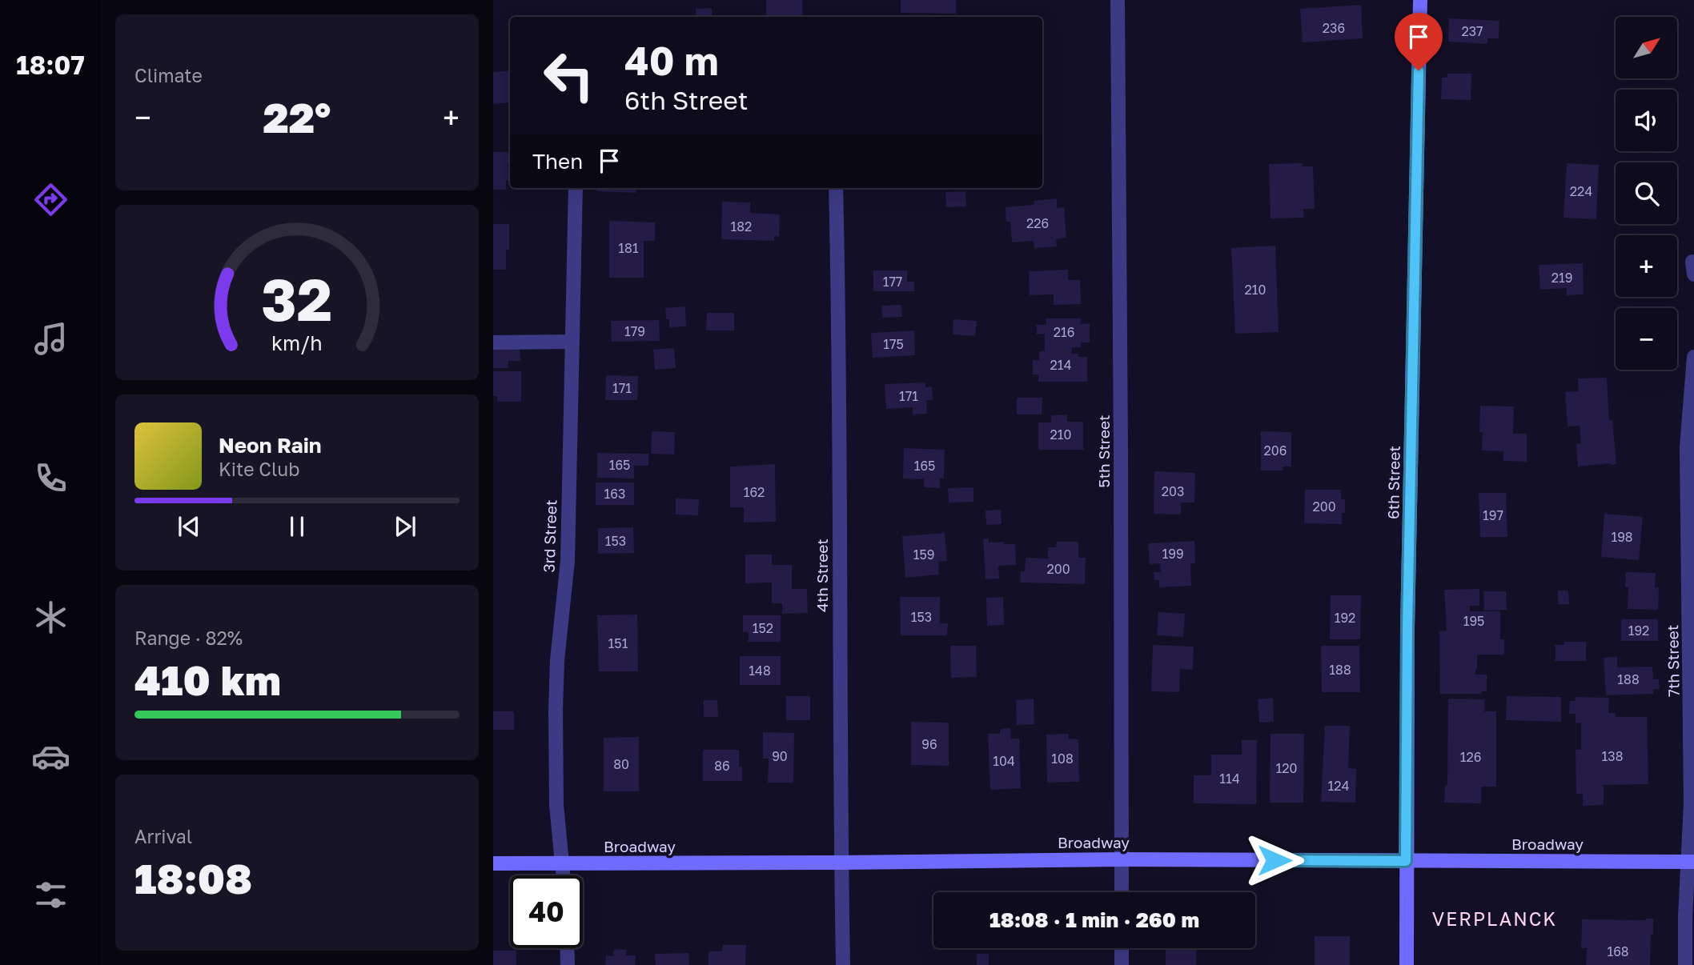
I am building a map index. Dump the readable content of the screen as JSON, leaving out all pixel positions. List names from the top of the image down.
{
  "streets": {
    "street": [
      "5th Street",
      "6th Street",
      "3rd Street",
      "4th Street",
      "7th Street",
      "Broadway"
    ]
  },
  "crossings": [
    ["5th Street", "Broadway"],
    ["6th Street", "Broadway"],
    ["3rd Street", "Broadway"],
    ["4th Street", "Broadway"],
    ["7th Street", "Broadway"]
  ],
  "districts": ["VERPLANCK"],
  "house_numbers": [
    "236",
    "237",
    "224",
    "226",
    "182",
    "181",
    "219",
    "177",
    "210",
    "179",
    "216",
    "175",
    "214",
    "171",
    "171",
    "210",
    "206",
    "165",
    "165",
    "203",
    "162",
    "163",
    "200",
    "197",
    "198",
    "153",
    "199",
    "159",
    "200",
    "153",
    "192",
    "195",
    "152",
    "192",
    "151",
    "188",
    "148",
    "188",
    "96",
    "90",
    "138",
    "126",
    "108",
    "104",
    "80",
    "86",
    "120",
    "114",
    "124",
    "168"
  ],
  "north": "top right",
  "page": {
    "tabs": "18:07",
    "tile": [
      "Climate",
      ["Range · 82%", "410 km"],
      ["Arrival", "18:08"]
    ],
    "map_buttons": ["+", "−"],
    "turn": ["40 m", "6th Street"],
    "heat": ["−", "22°", "+"],
    "then": "Then",
    "song": ["Neon Rain", "Kite Club"],
    "limit": "40",
    "trip": "18:08 · 1 min · 260 m",
    "gauge": ["32", "km/h"]
  }
}
